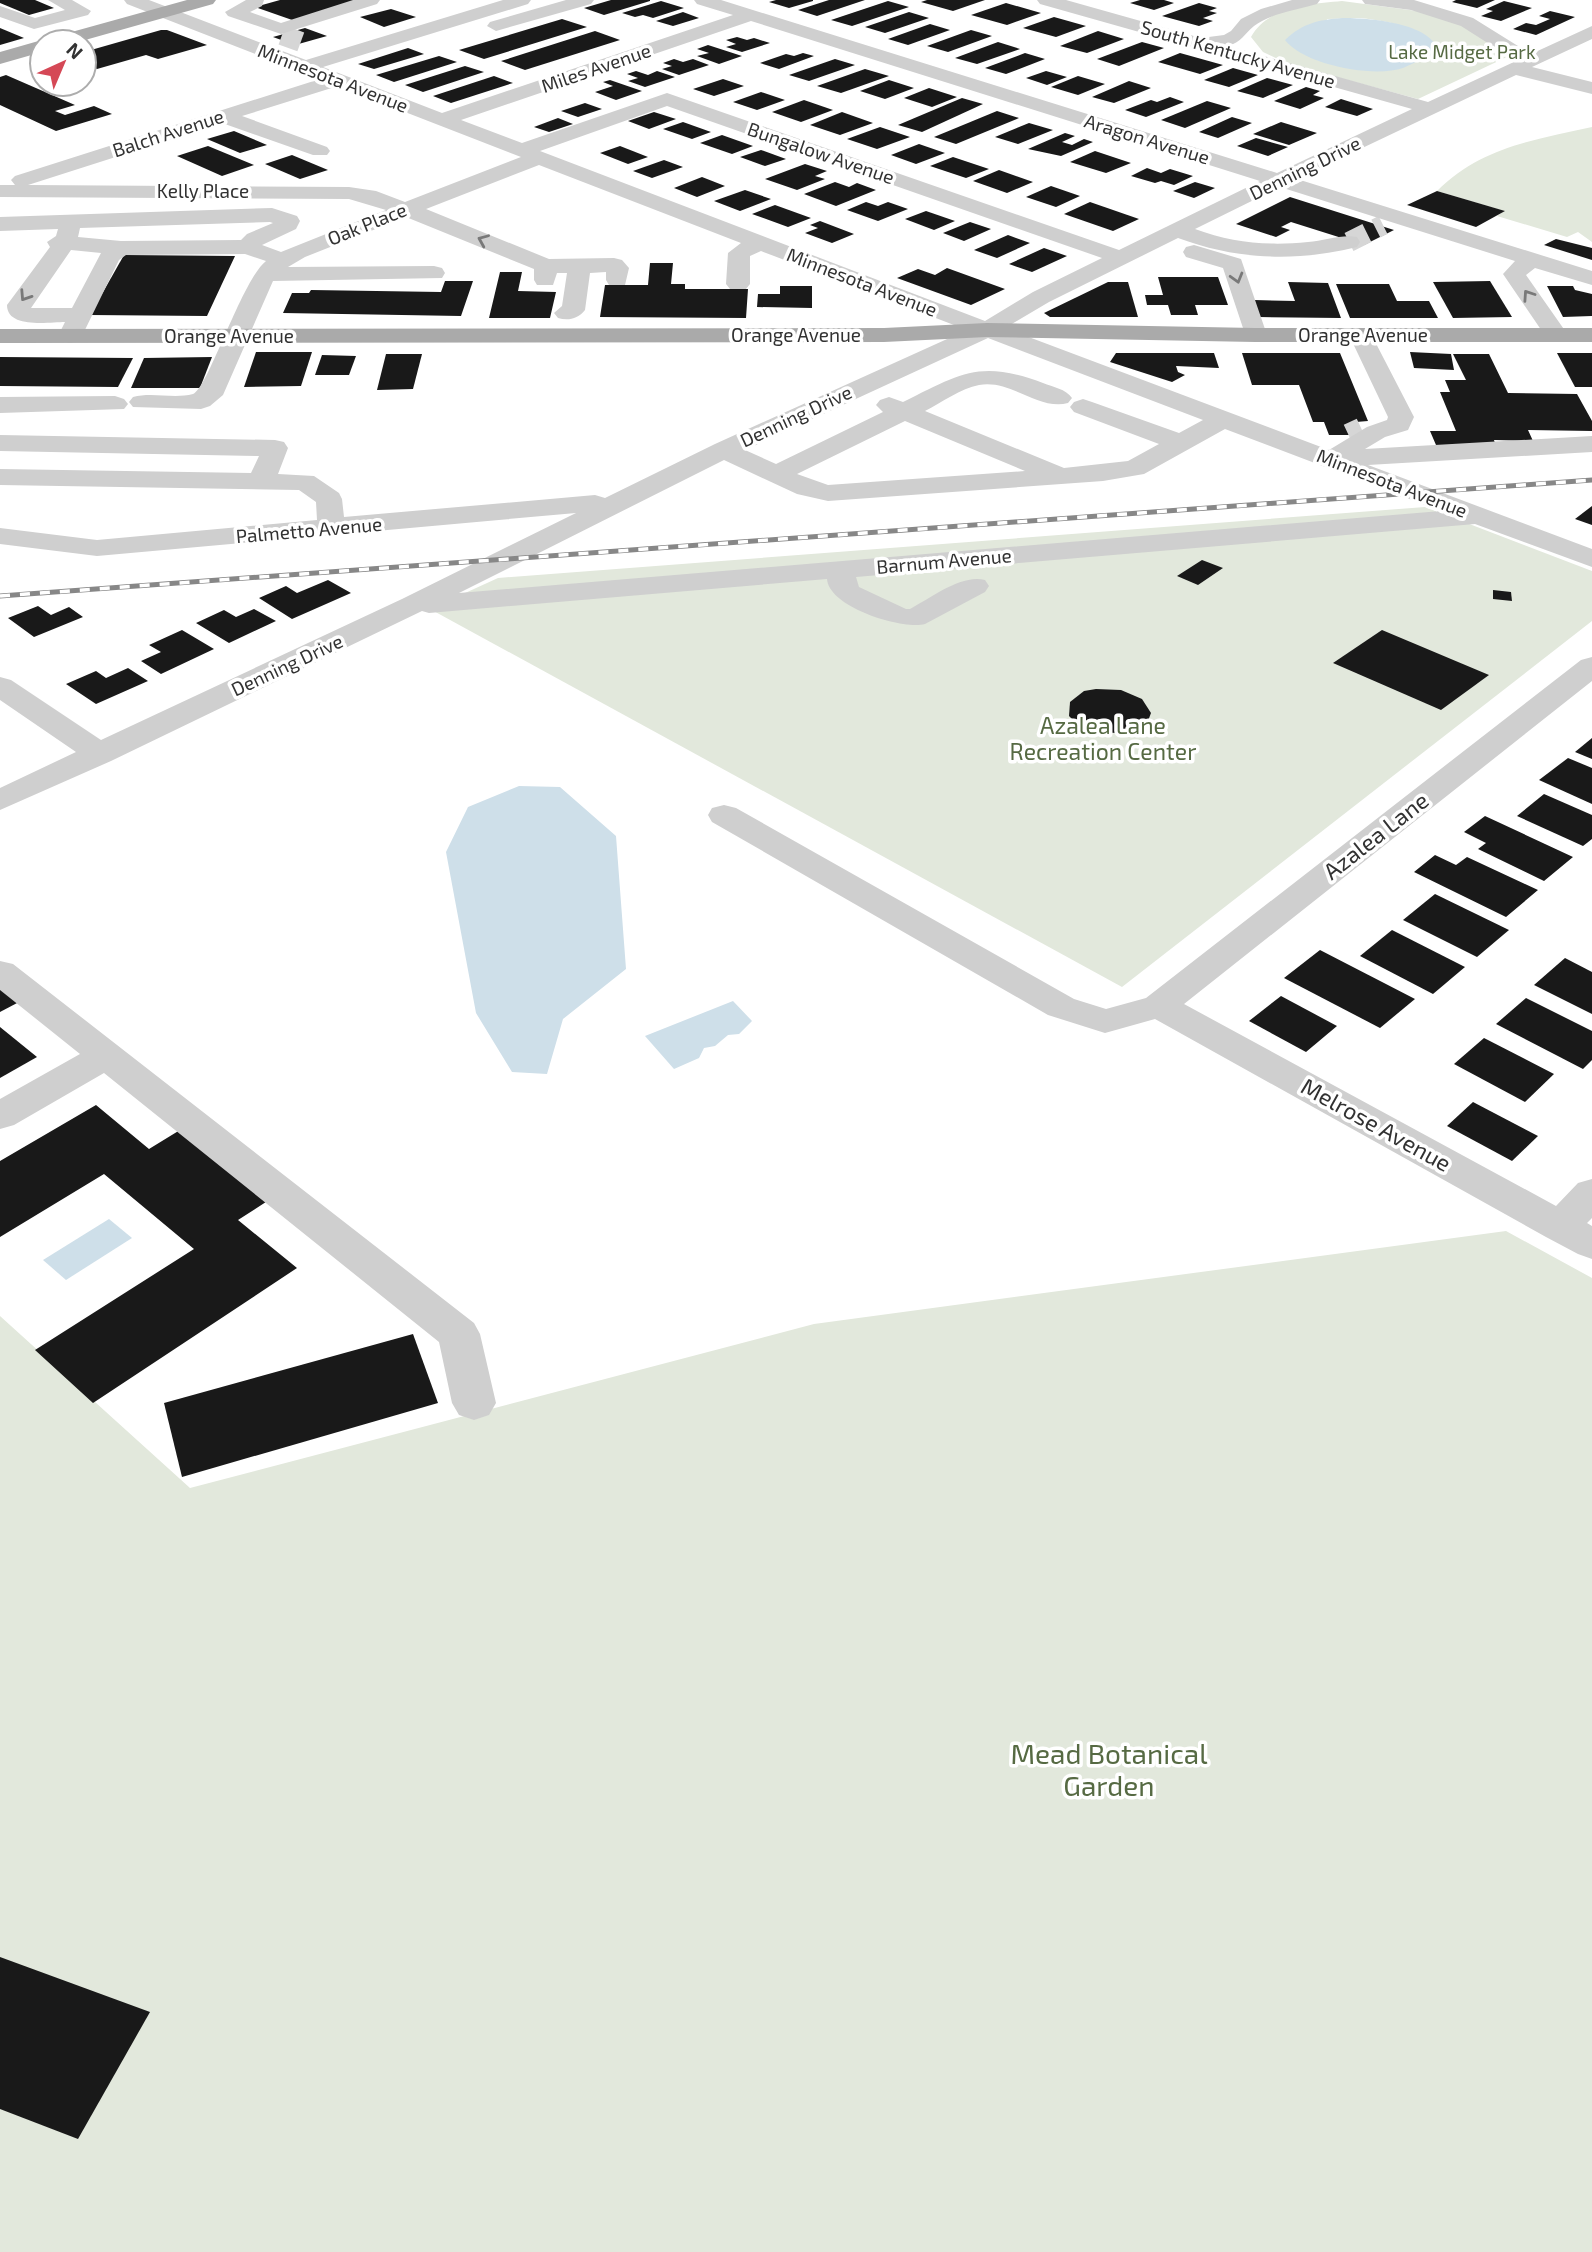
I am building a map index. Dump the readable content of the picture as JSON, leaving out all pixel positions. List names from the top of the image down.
{
  "streets": {
    "main road": ["Orange Avenue"],
    "street": [
      "South Kentucky Avenue",
      "Miles Avenue",
      "Minnesota Avenue",
      "Balch Avenue",
      "Aragon Avenue",
      "Bungalow Avenue",
      "Denning Drive",
      "Kelly Place",
      "Oak Place",
      "Palmetto Avenue",
      "Barnum Avenue",
      "Azalea Lane",
      "Melrose Avenue"
    ]
  },
  "crossings": [
    ["South Kentucky Avenue", "Denning Drive"],
    ["Miles Avenue", "Minnesota Avenue"],
    ["Miles Avenue", "Aragon Avenue"],
    ["Minnesota Avenue", "Balch Avenue"],
    ["Minnesota Avenue", "Bungalow Avenue"],
    ["Minnesota Avenue", "Denning Drive"],
    ["Minnesota Avenue", "Oak Place"],
    ["Minnesota Avenue", "Orange Avenue"],
    ["Minnesota Avenue", "Barnum Avenue"],
    ["Balch Avenue", "Kelly Place"],
    ["Aragon Avenue", "Denning Drive"],
    ["Bungalow Avenue", "Denning Drive"],
    ["Bungalow Avenue", "Oak Place"],
    ["Denning Drive", "Orange Avenue"],
    ["Denning Drive", "Palmetto Avenue"],
    ["Denning Drive", "Barnum Avenue"],
    ["Kelly Place", "Oak Place"],
    ["Azalea Lane", "Melrose Avenue"]
  ],
  "parks": ["Lake Midget Park", "Azalea Lane Recreation Center", "Mead Botanical Garden"],
  "north": "top right"
}
